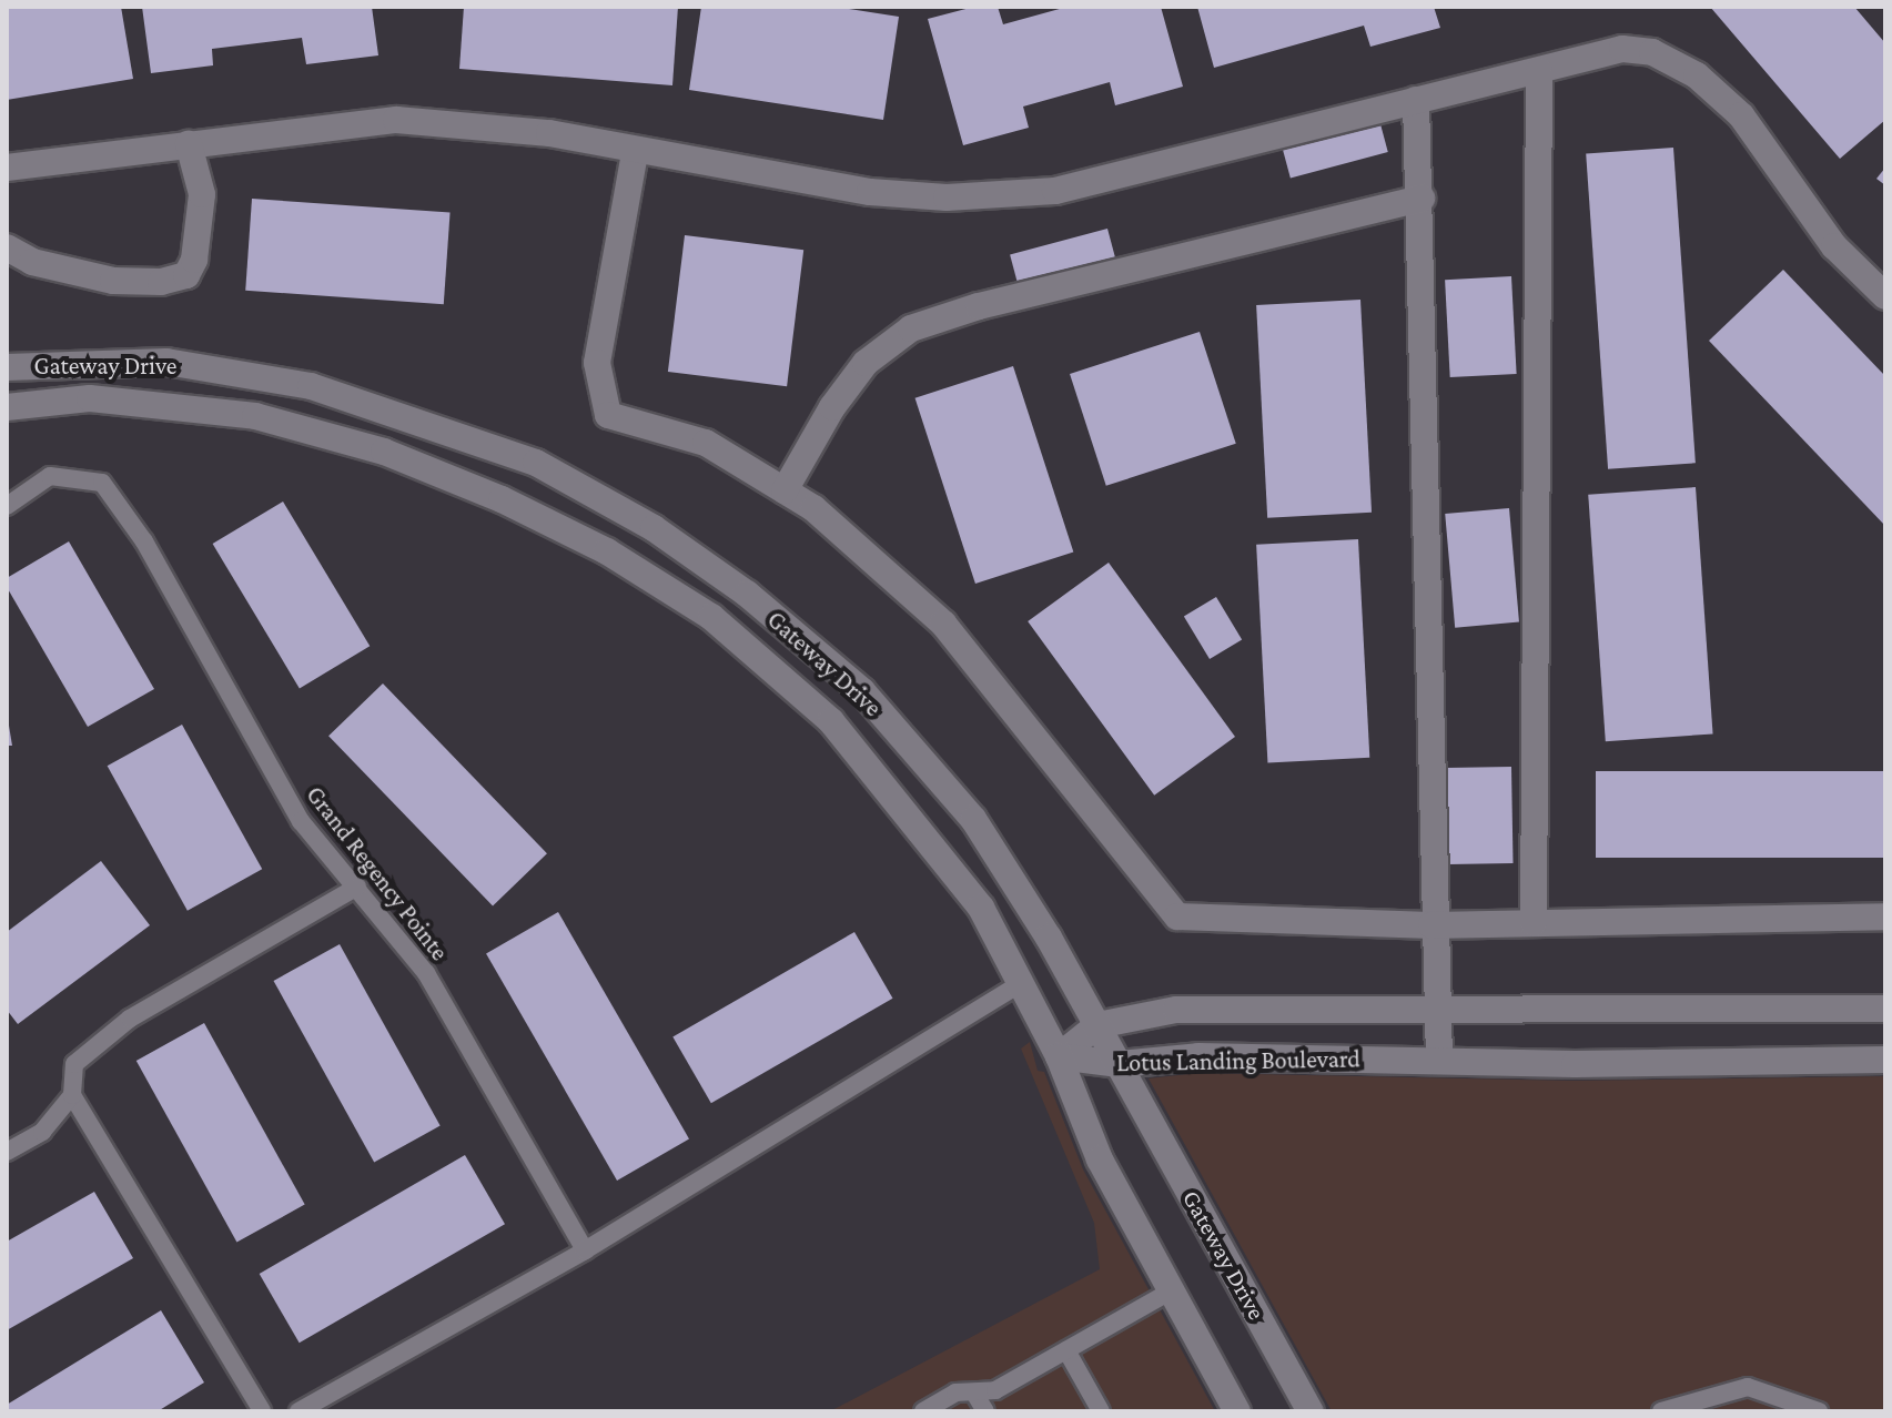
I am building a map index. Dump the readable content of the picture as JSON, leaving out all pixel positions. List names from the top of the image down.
{
  "streets": {
    "street": ["Gateway Drive", "Lotus Landing Boulevard"],
    "lane": ["Grand Regency Pointe"]
  },
  "crossings": [
    ["Gateway Drive", "Lotus Landing Boulevard"]
  ]
}
